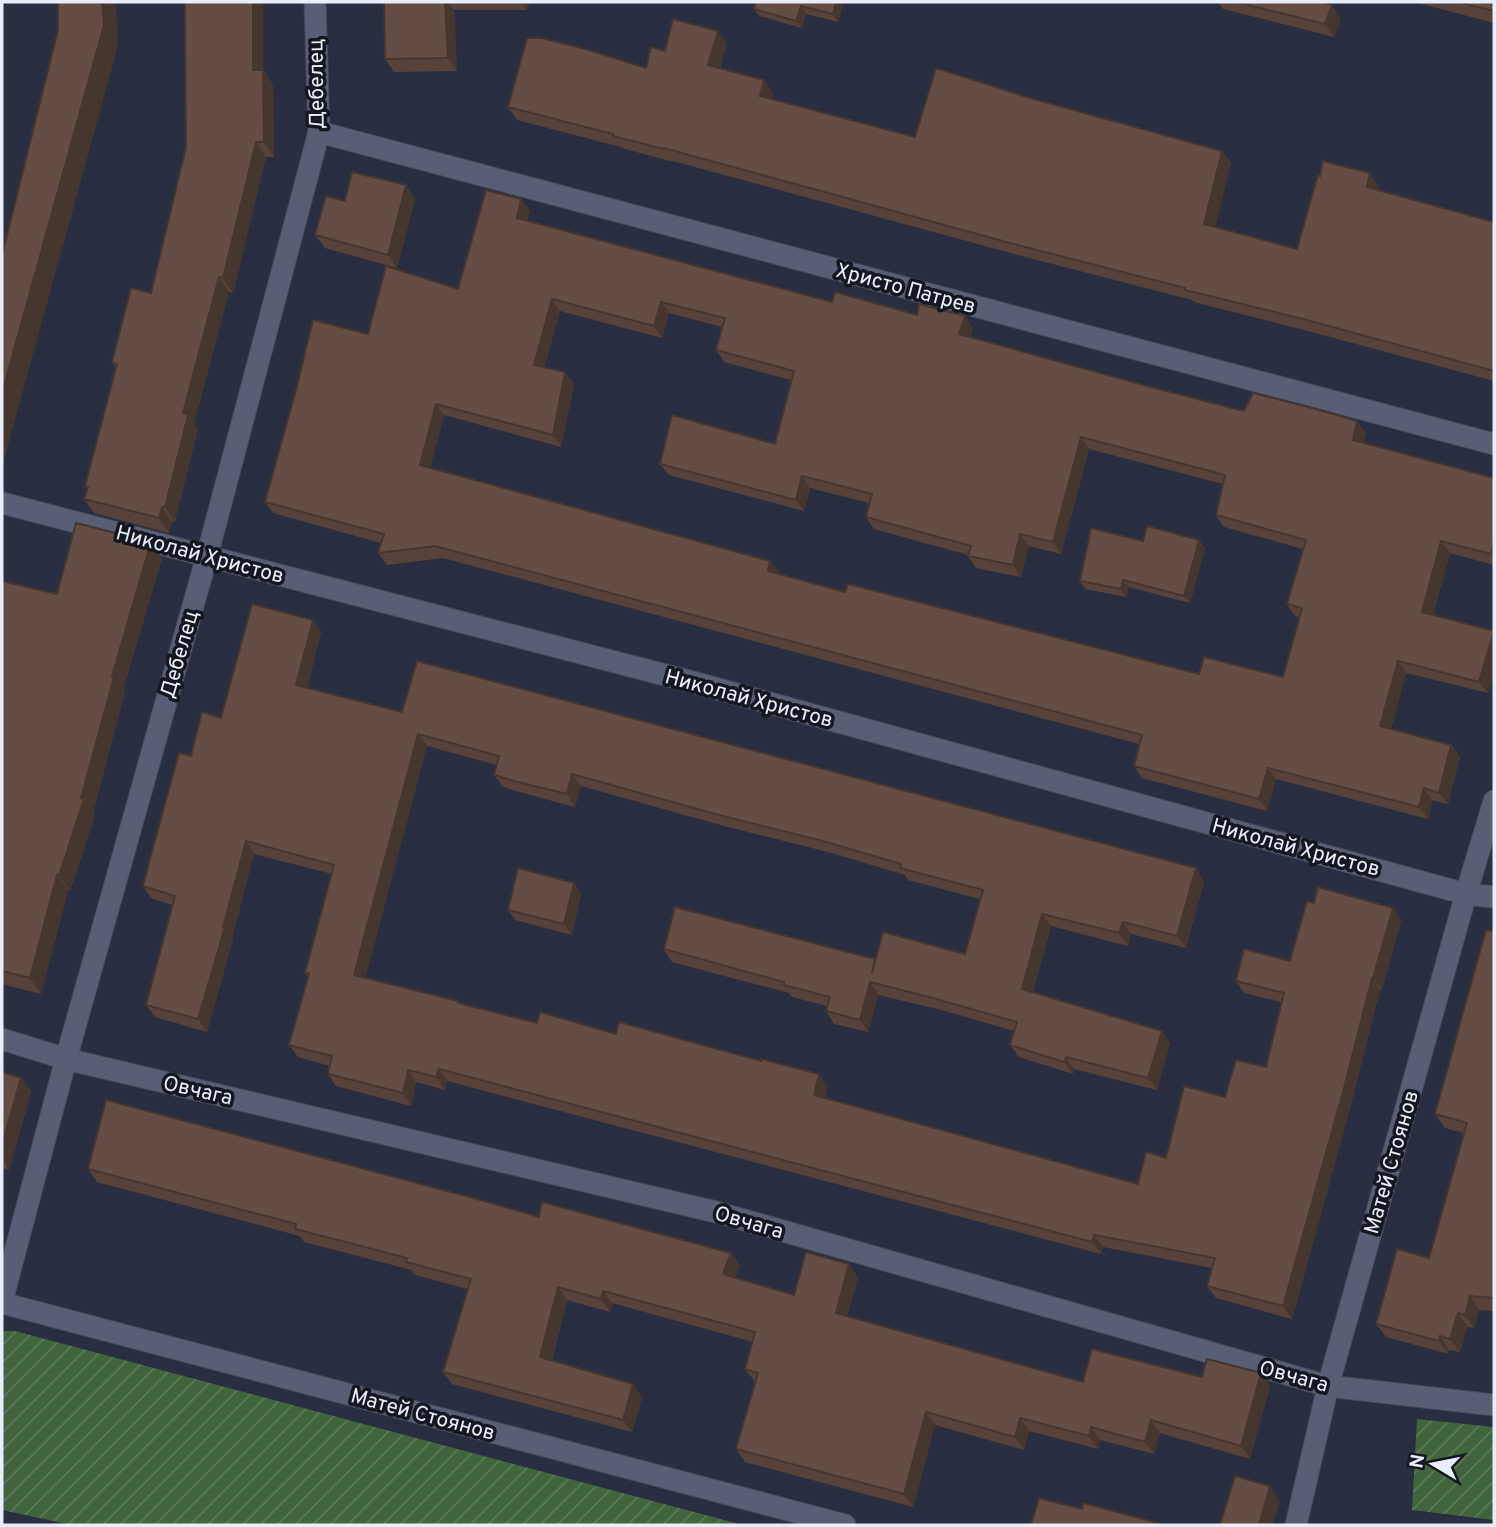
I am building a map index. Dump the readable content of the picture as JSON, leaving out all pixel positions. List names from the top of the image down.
{
  "streets": {
    "street": [
      "Дебелец",
      "Христо Патрев",
      "Николай Христов",
      "Овчага",
      "Матей Стоянов"
    ]
  },
  "crossings": [
    ["Дебелец", "Христо Патрев"],
    ["Дебелец", "Николай Христов"],
    ["Дебелец", "Овчага"],
    ["Дебелец", "Матей Стоянов"],
    ["Николай Христов", "Матей Стоянов"],
    ["Овчага", "Матей Стоянов"]
  ],
  "north": "left"
}
